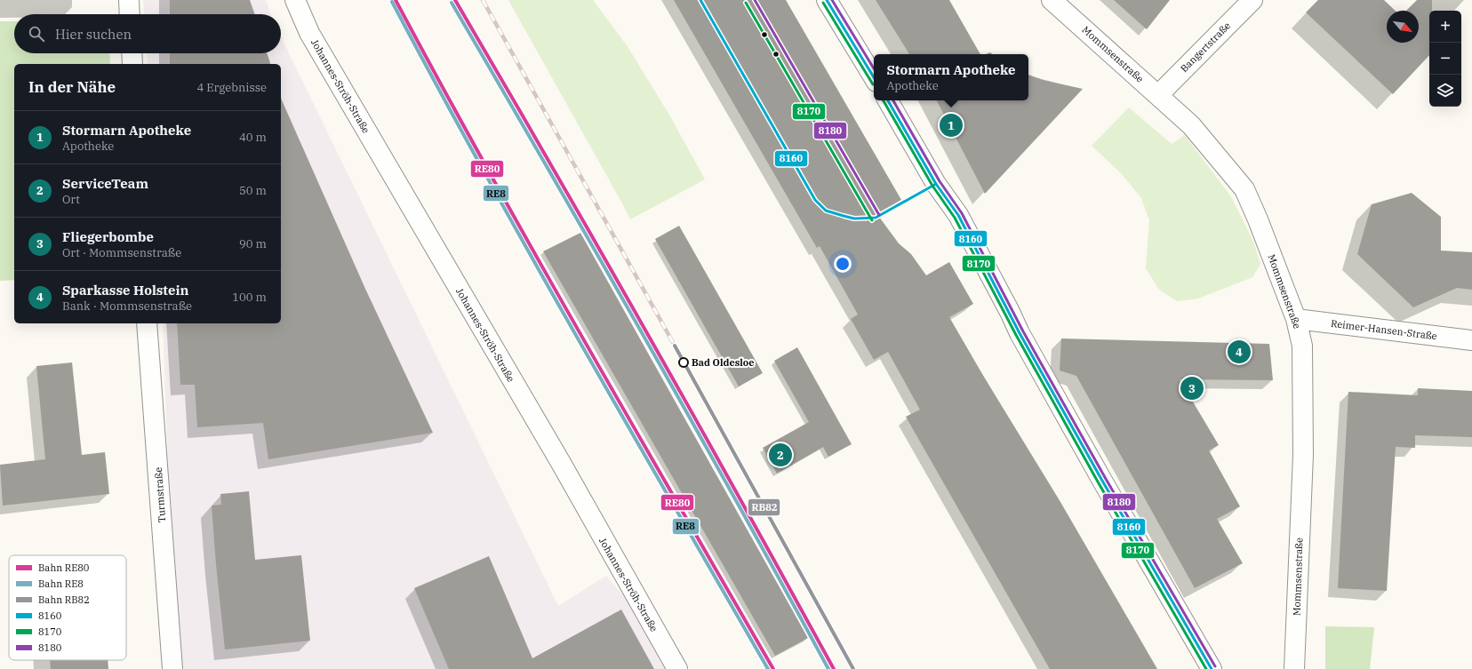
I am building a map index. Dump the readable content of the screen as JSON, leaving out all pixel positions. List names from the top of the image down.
{
  "streets": {
    "street": [
      "Bangertstraße",
      "Mommsenstraße",
      "Johannes-Ströh-Straße",
      "Reimer-Hansen-Straße",
      "Turmstraße"
    ]
  },
  "crossings": [
    ["Bangertstraße", "Mommsenstraße"],
    ["Mommsenstraße", "Reimer-Hansen-Straße"]
  ],
  "places": ["Bad Oldesloe"],
  "lines": [
    "rail line RE80",
    "transit line 8160",
    "transit line 8180",
    "rail line RE8",
    "transit line 8170",
    "rail line RB82"
  ],
  "legend": [
    "Bahn RE80",
    "Bahn RE8",
    "Bahn RB82",
    "8160",
    "8170",
    "8180"
  ],
  "north": "bottom right",
  "page": {
    "map_buttons": ["+", "−"],
    "search": "Hier suchen",
    "popup": ["Stormarn Apotheke", "Apotheke"],
    "heading": ["In der Nähe", "4 Ergebnisse"],
    "list": [
      {
        "mark": "1",
        "name": "Stormarn Apotheke",
        "note": "Apotheke",
        "value": "40 m"
      },
      {
        "mark": "2",
        "name": "ServiceTeam",
        "note": "Ort",
        "value": "50 m"
      },
      {
        "mark": "3",
        "name": "Fliegerbombe",
        "note": "Ort · Mommsenstraße",
        "value": "90 m"
      },
      {
        "mark": "4",
        "name": "Sparkasse Holstein",
        "note": "Bank · Mommsenstraße",
        "value": "100 m"
      }
    ],
    "pins": [
      "1",
      "4",
      "3",
      "2"
    ]
  }
}
